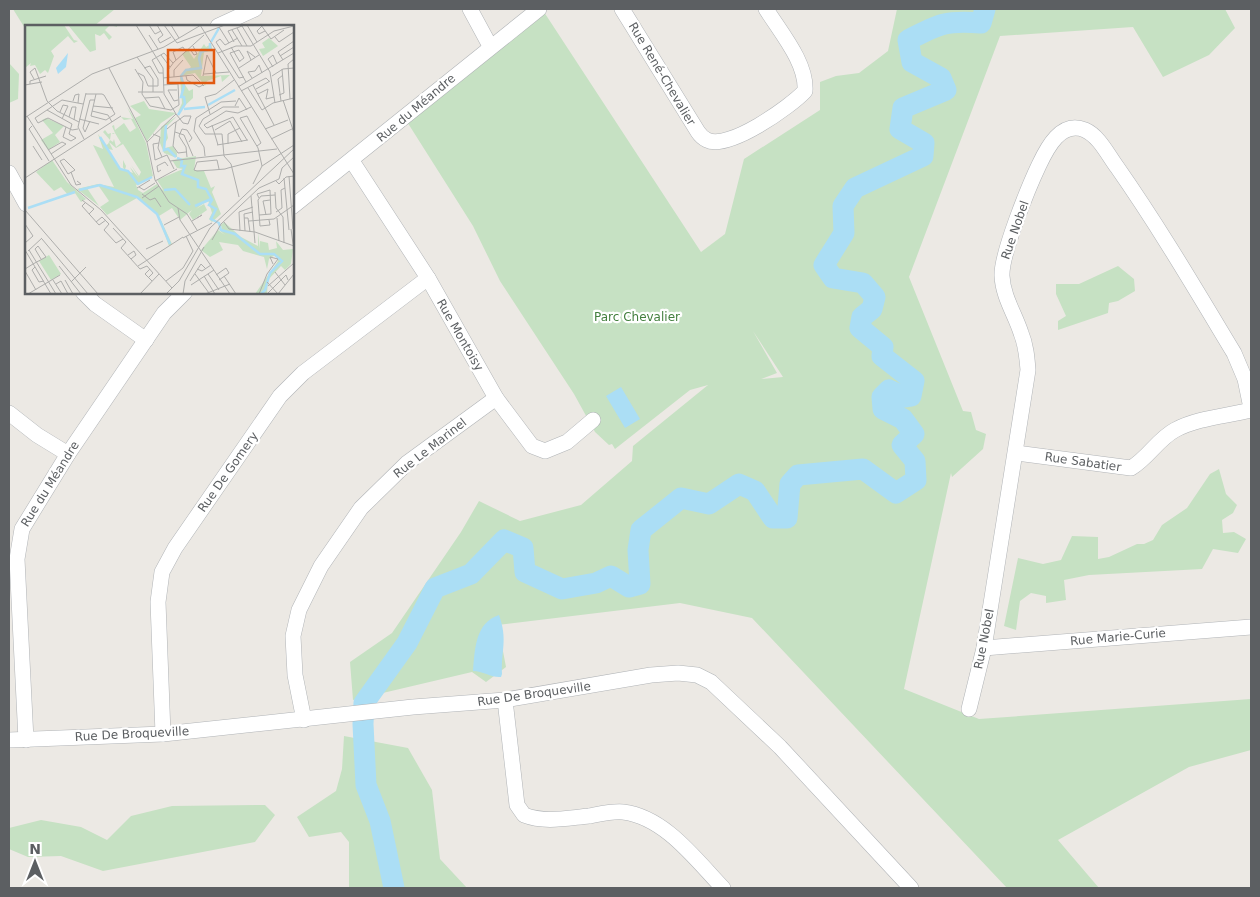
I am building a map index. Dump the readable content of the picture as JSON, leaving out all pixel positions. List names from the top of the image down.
{
  "streets": {
    "street": [
      "Rue René-Chevalier",
      "Rue du Méandre",
      "Rue Nobel",
      "Rue Montoisy",
      "Rue Le Marinel",
      "Rue Sabatier",
      "Rue De Gomery",
      "Rue Marie-Curie",
      "Rue De Broqueville"
    ]
  },
  "crossings": [
    ["Rue du Méandre", "Rue Montoisy"],
    ["Rue du Méandre", "Rue De Broqueville"],
    ["Rue Nobel", "Rue Sabatier"],
    ["Rue Nobel", "Rue Marie-Curie"],
    ["Rue Montoisy", "Rue Le Marinel"],
    ["Rue Montoisy", "Rue De Gomery"],
    ["Rue Le Marinel", "Rue De Broqueville"],
    ["Rue De Gomery", "Rue De Broqueville"]
  ],
  "parks": ["Parc Chevalier"],
  "north": "top"
}
